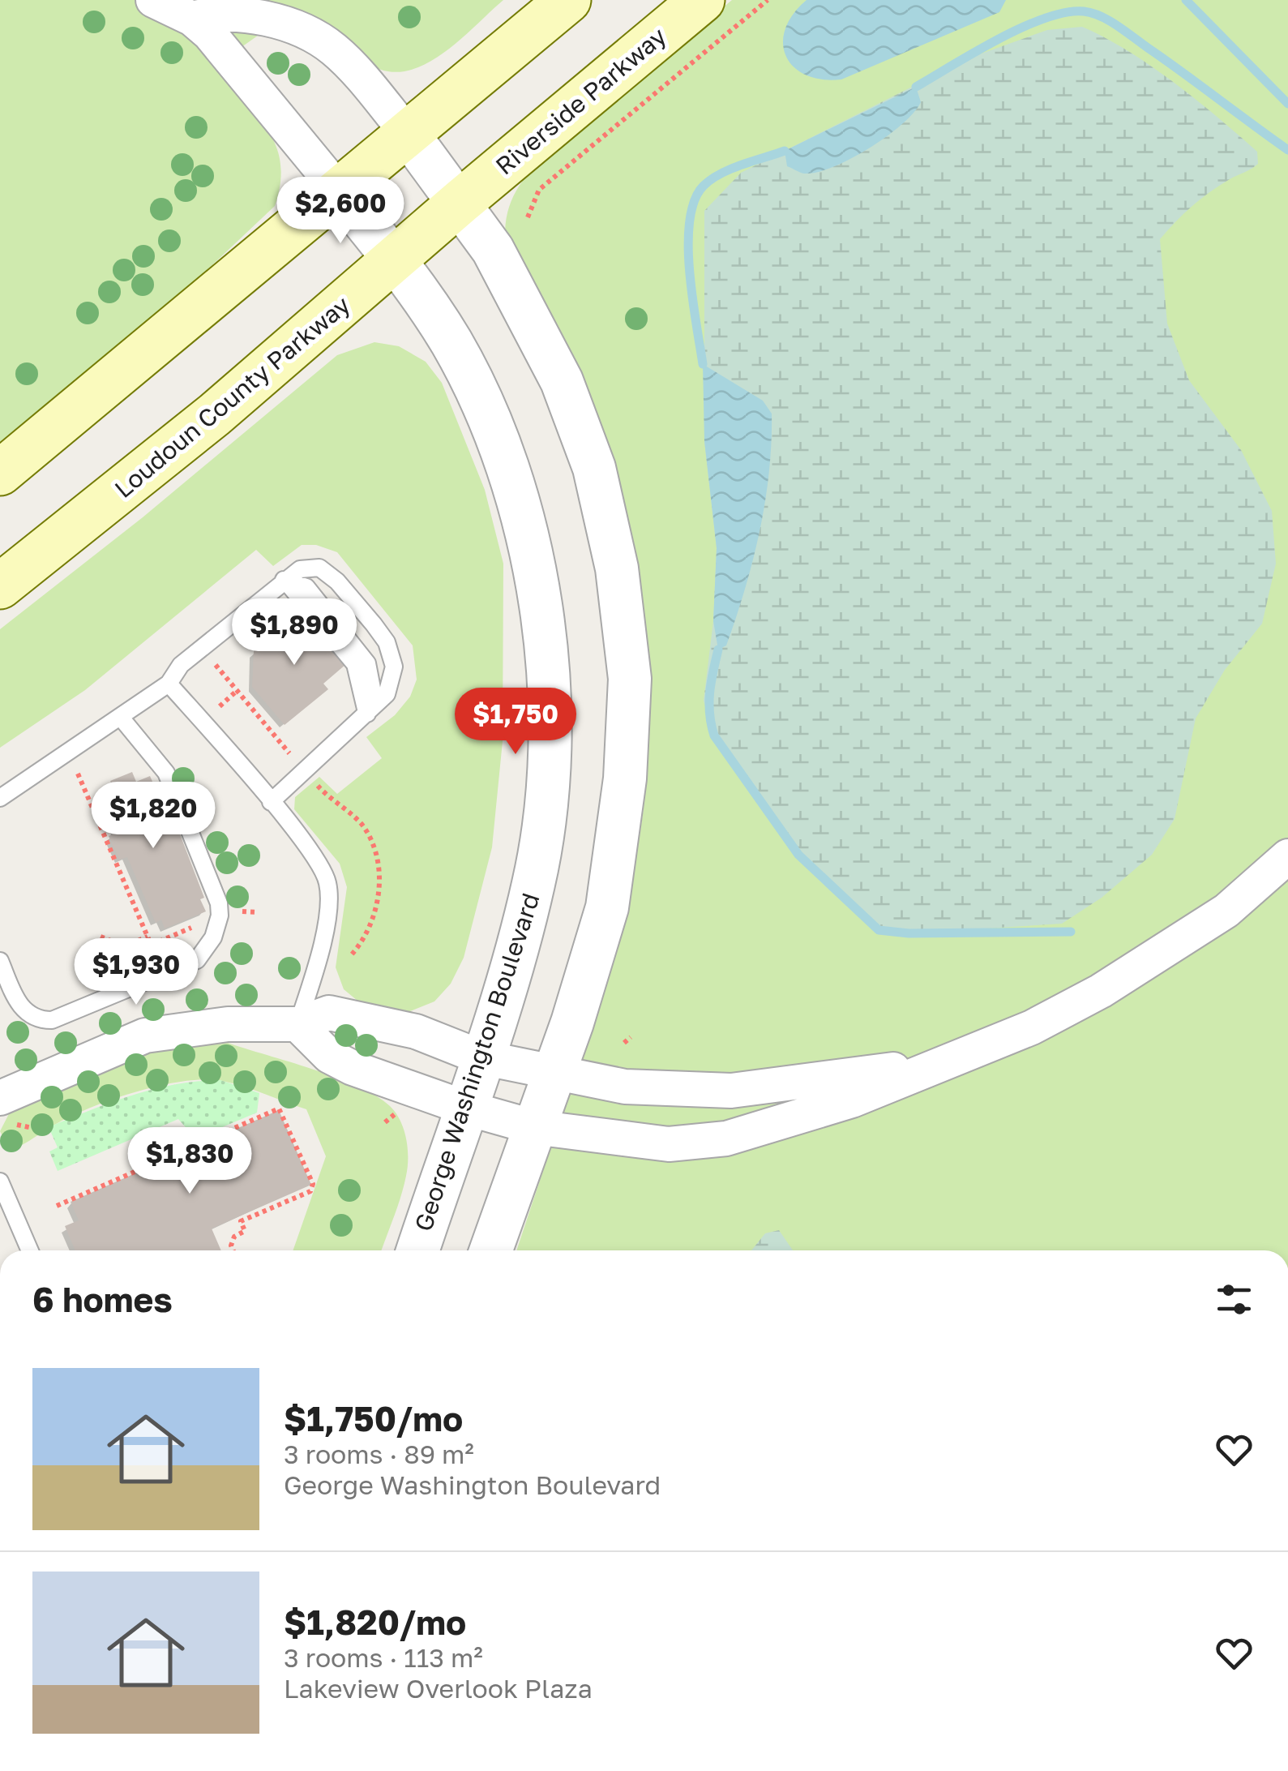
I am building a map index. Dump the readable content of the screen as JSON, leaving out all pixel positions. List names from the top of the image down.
{
  "streets": {
    "main road": ["Riverside Parkway", "Loudoun County Parkway"],
    "street": ["George Washington Boulevard"]
  },
  "crossings": [
    ["Riverside Parkway", "Loudoun County Parkway"],
    ["Loudoun County Parkway", "George Washington Boulevard"]
  ],
  "page": {
    "price": [
      "$2,600",
      "$1,890",
      "$1,750",
      "$1,820",
      "$1,930",
      "$1,830"
    ],
    "heading": "6 homes",
    "list": [
      {
        "name": "$1,750/mo",
        "note": "3 rooms · 89 m² · George Washington Boulevard"
      },
      {
        "name": "$1,820/mo",
        "note": "3 rooms · 113 m² · Lakeview Overlook Plaza"
      }
    ]
  }
}
